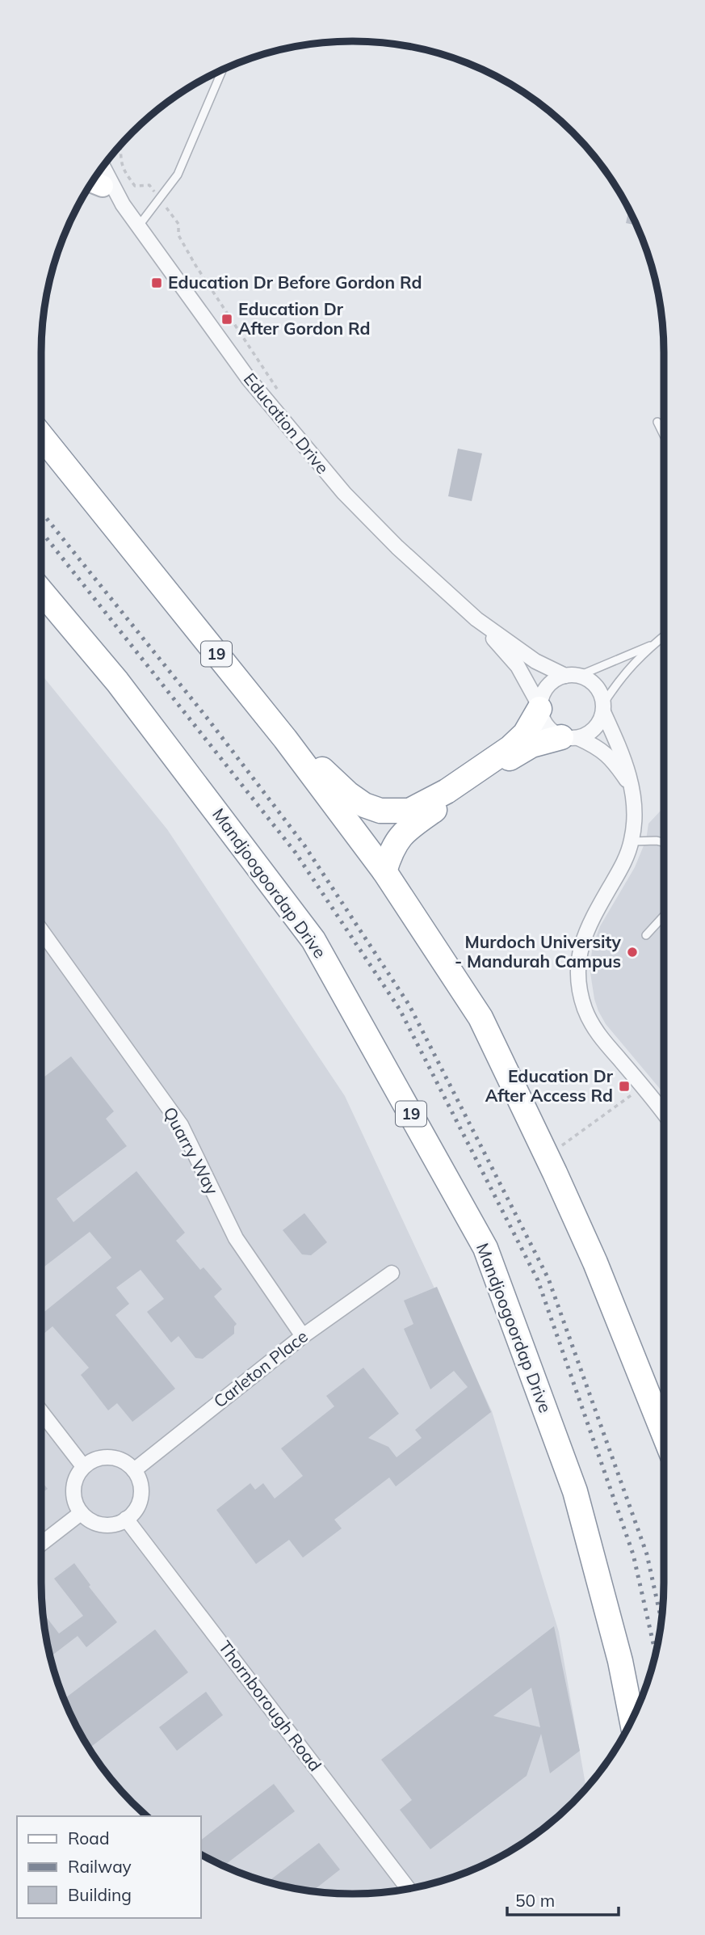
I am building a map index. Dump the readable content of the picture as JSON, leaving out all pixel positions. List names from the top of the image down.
{
  "streets": {
    "highway": ["19", "Mandjoogoordap Drive"],
    "street": [
      "Education Drive",
      "Quarry Way",
      "Carleton Place",
      "Thornborough Road"
    ]
  },
  "crossings": [
    ["Quarry Way", "Carleton Place"],
    ["Carleton Place", "Thornborough Road"]
  ],
  "places": {
    "transit": ["Education Dr Before Gordon Rd", "Education Dr After Gordon Rd", "Education Dr After Access Rd"],
    "other": ["Murdoch University - Mandurah Campus"]
  },
  "legend": ["Road", "Railway", "Building"],
  "scale_bar": "50 m"
}
